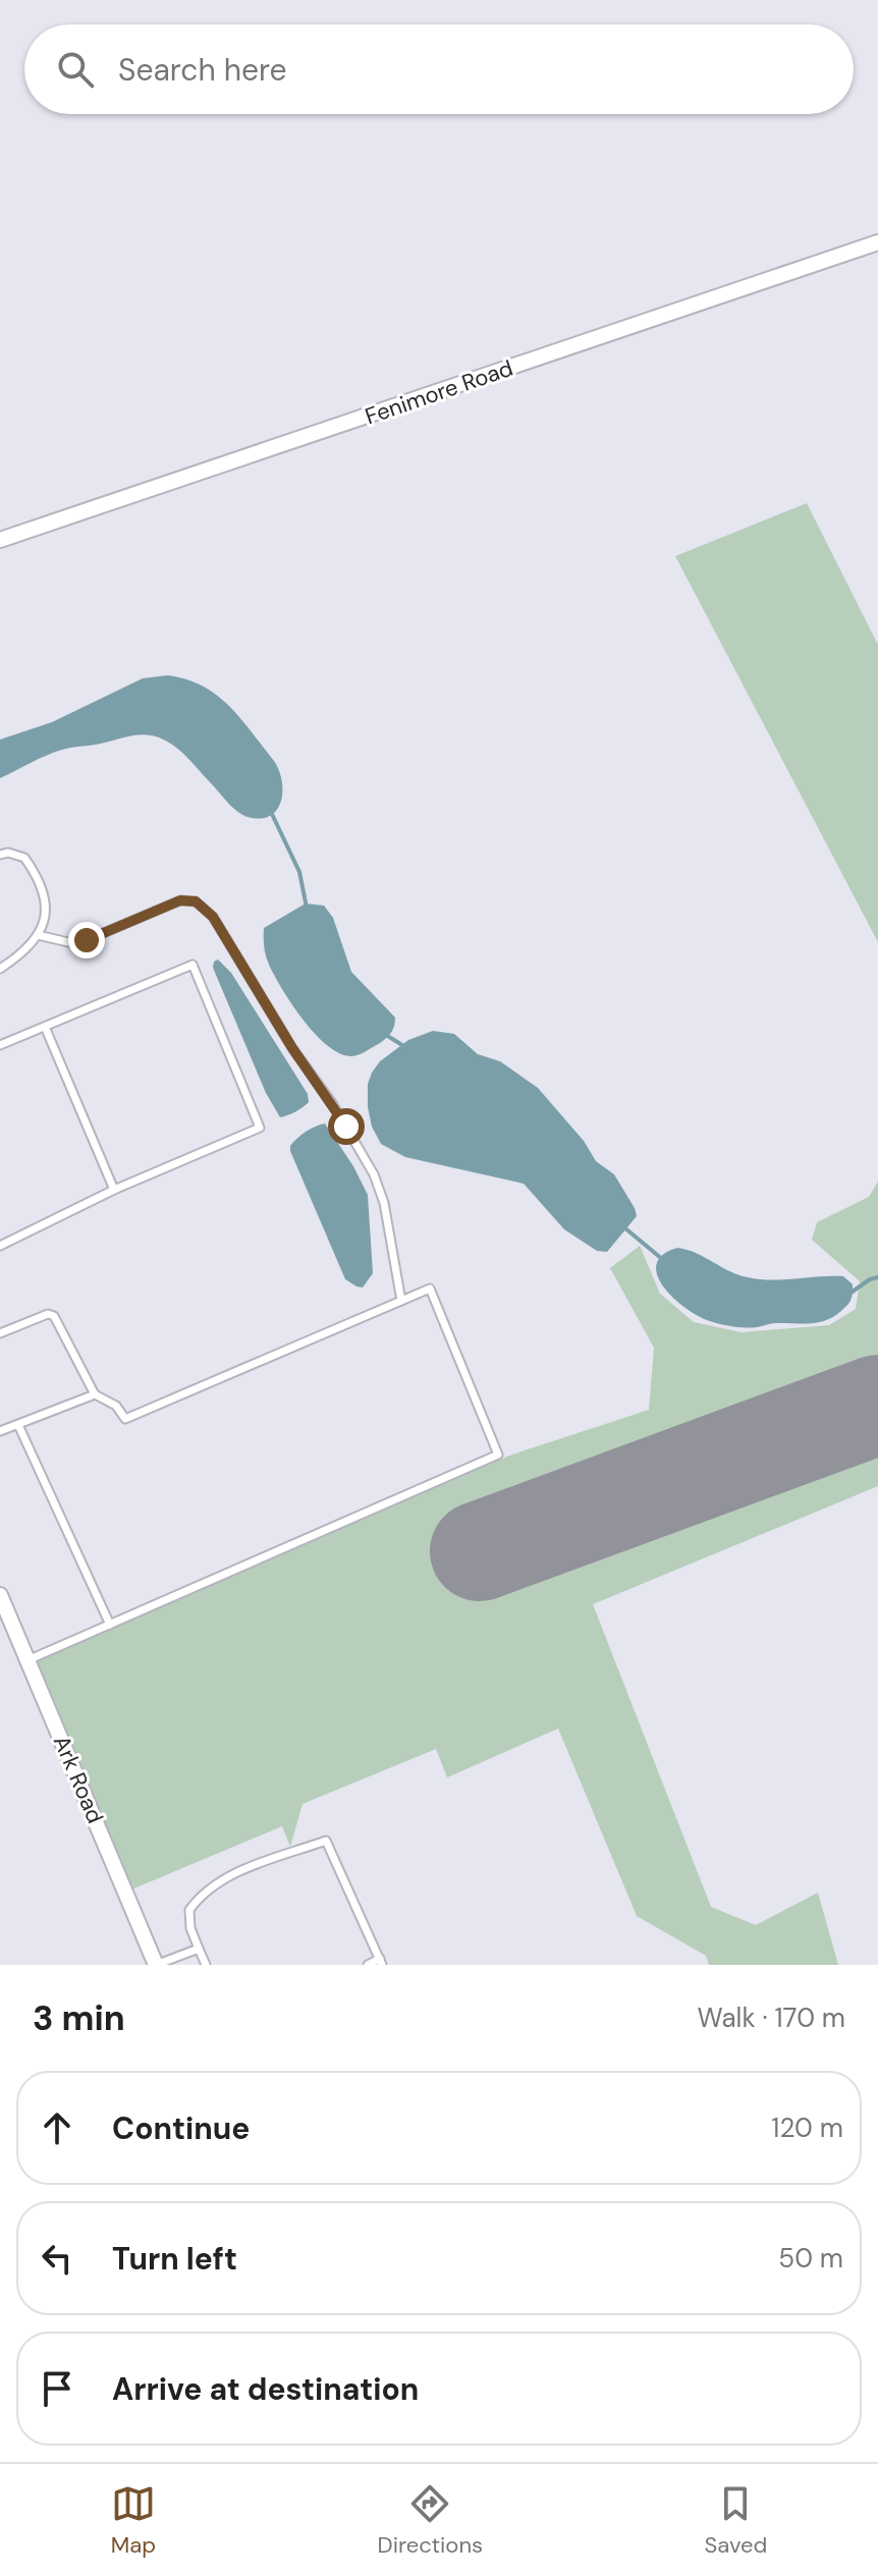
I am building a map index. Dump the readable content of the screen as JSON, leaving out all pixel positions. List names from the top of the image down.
{
  "streets": {
    "street": ["Fenimore Road", "Ark Road"]
  },
  "page": {
    "search": "Search here",
    "heading": ["3 min", "Walk · 170 m"],
    "list": [
      ["Continue", "120 m"],
      ["Turn left", "50 m"],
      "Arrive at destination"
    ],
    "nav": ["Map", "Directions", "Saved"]
  }
}
